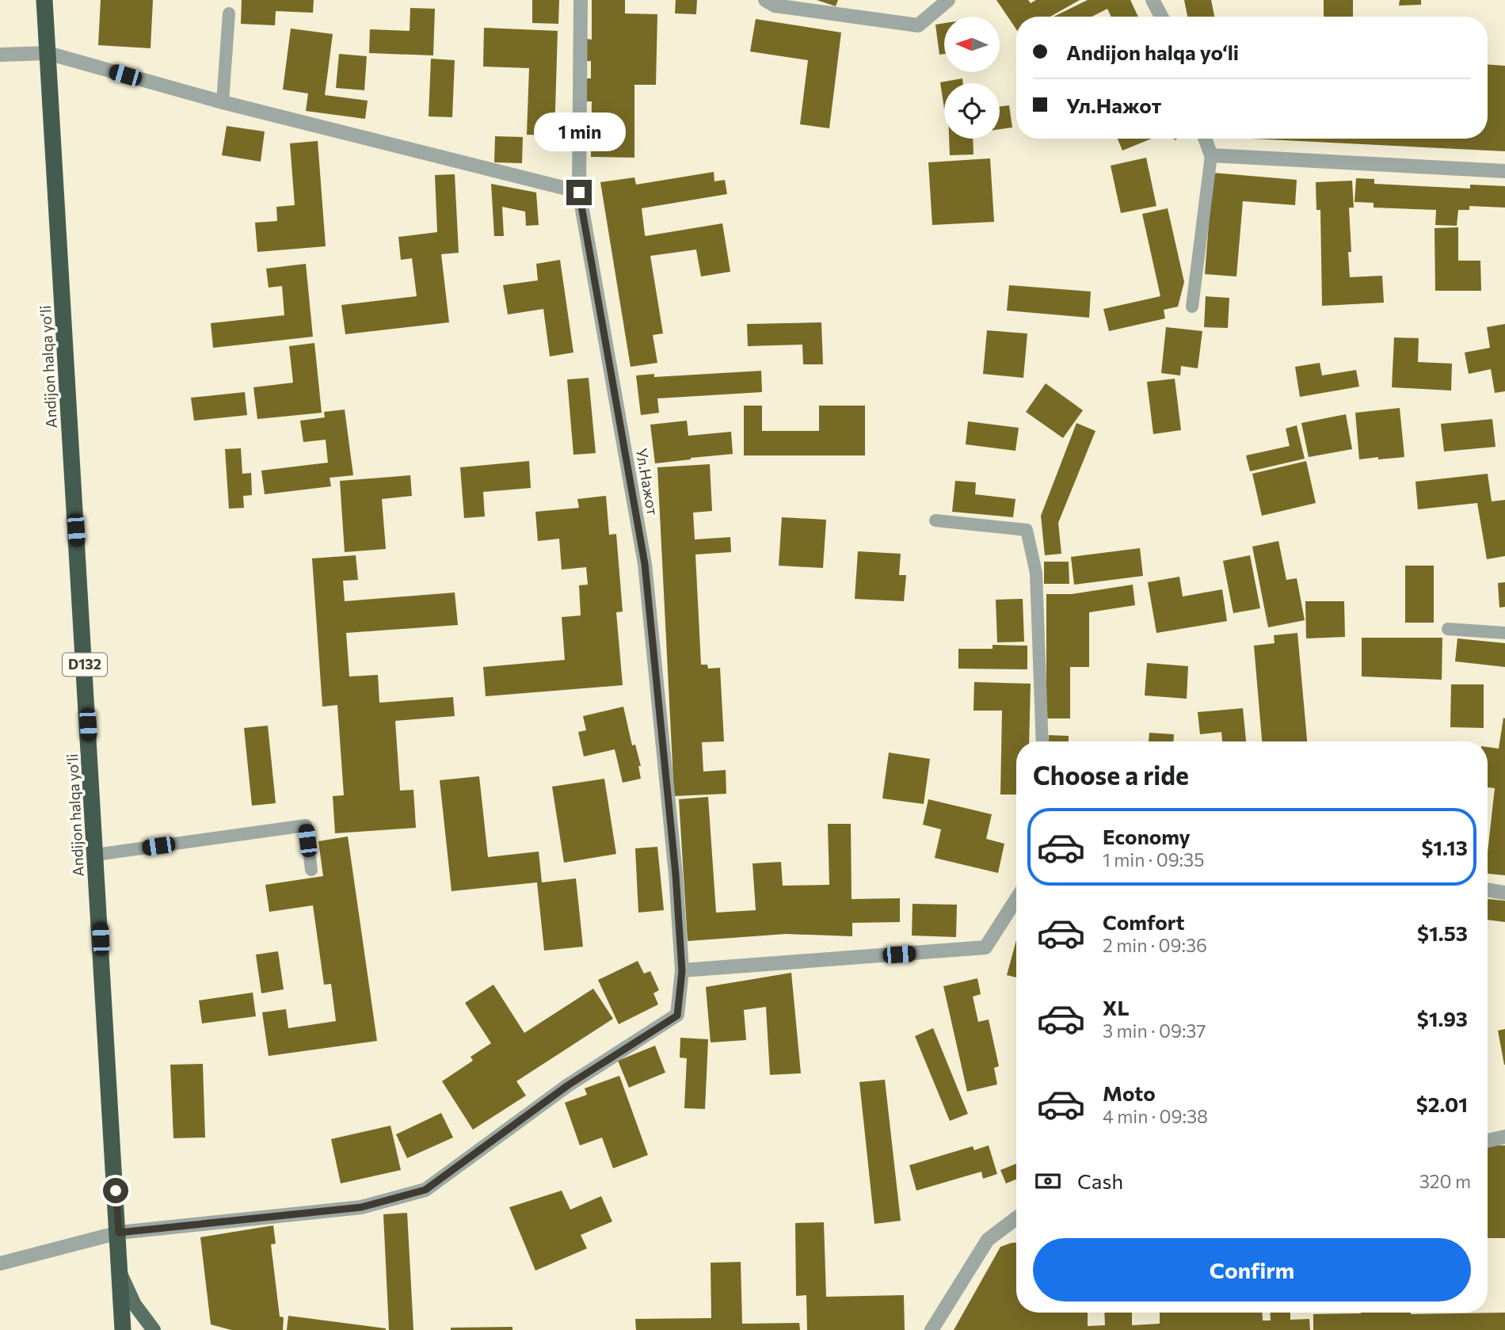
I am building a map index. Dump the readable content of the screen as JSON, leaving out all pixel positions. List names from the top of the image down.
{
  "streets": {
    "highway": ["Andijon halqa yo‘li", "D132"],
    "street": ["Ул.Нажот"]
  },
  "crossings": [
    ["Andijon halqa yo‘li", "Ул.Нажот"]
  ],
  "north": "left",
  "page": {
    "banner": ["Andijon halqa yo‘li", "Ул.Нажот"],
    "bubble": "1 min",
    "heading": "Choose a ride",
    "list": [
      {
        "name": "Economy",
        "note": "1 min · 09:35",
        "value": "$1.13"
      },
      {
        "name": "Comfort",
        "note": "2 min · 09:36",
        "value": "$1.53"
      },
      {
        "name": "XL",
        "note": "3 min · 09:37",
        "value": "$1.93"
      },
      {
        "name": "Moto",
        "note": "4 min · 09:38",
        "value": "$2.01"
      }
    ],
    "pay": ["Cash", "320 m"],
    "buttons": "Confirm"
  }
}
